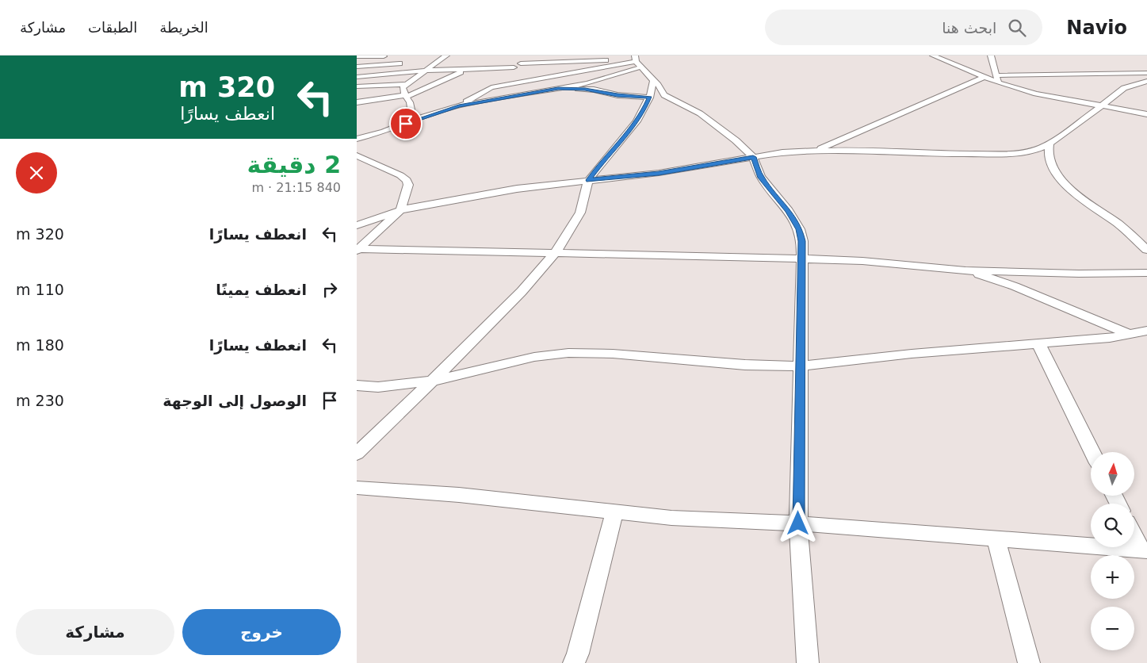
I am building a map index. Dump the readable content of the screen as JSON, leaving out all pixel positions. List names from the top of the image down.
{
  "north": "top",
  "page": {
    "header": "Navio",
    "search": "ابحث هنا",
    "nav": ["الخريطة", "الطبقات", "مشاركة"],
    "turn": ["320 m", "انعطف يسارًا"],
    "heading": ["2 دقيقة", "840 m · 21:15"],
    "list": [
      {
        "name": "انعطف يسارًا",
        "value": "320 m"
      },
      {
        "name": "انعطف يمينًا",
        "value": "110 m"
      },
      {
        "name": "انعطف يسارًا",
        "value": "180 m"
      },
      {
        "name": "الوصول إلى الوجهة",
        "value": "230 m"
      }
    ],
    "map_buttons": ["+", "−"],
    "buttons": ["خروج", "مشاركة"]
  }
}
